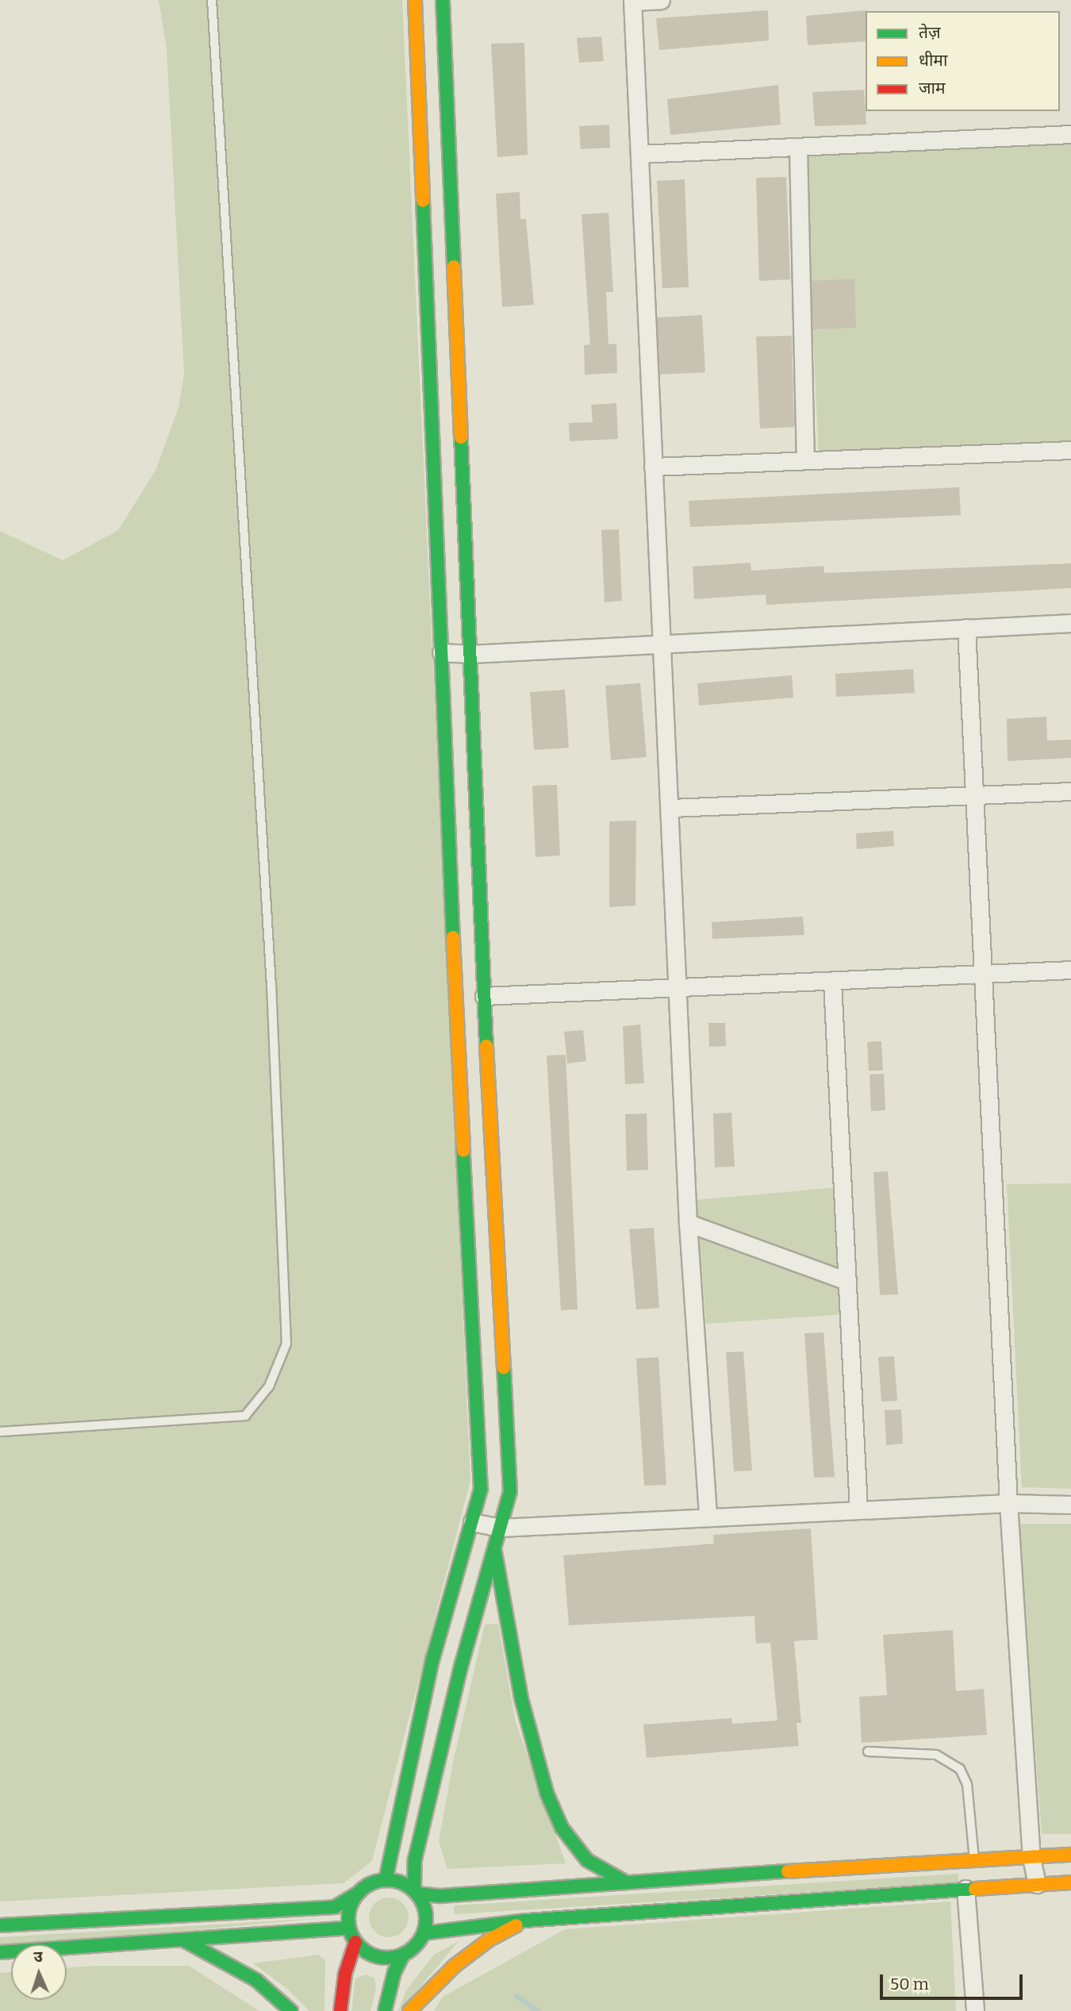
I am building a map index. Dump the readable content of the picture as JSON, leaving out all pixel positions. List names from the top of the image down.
{
  "legend": ["तेज़", "धीमा", "जाम"],
  "scale_bar": "50 m",
  "north": "top"
}
